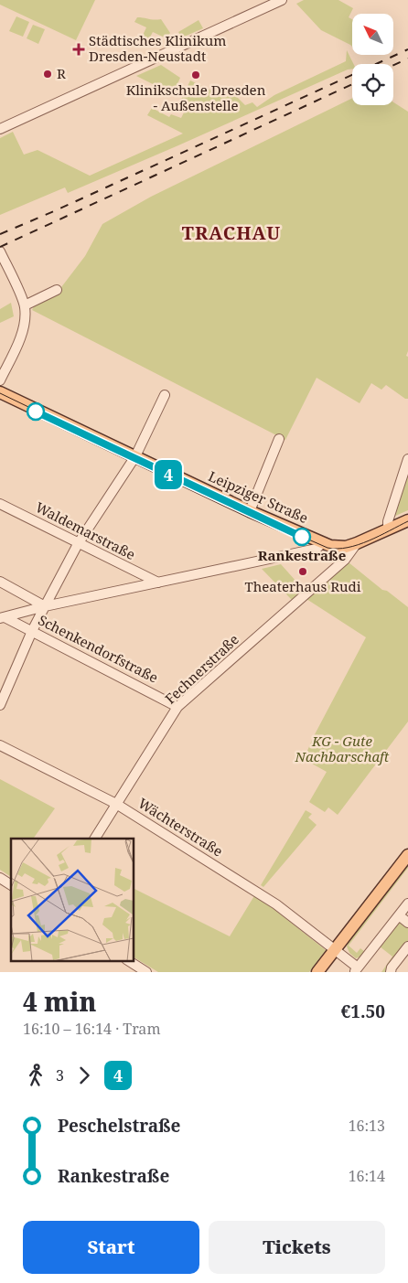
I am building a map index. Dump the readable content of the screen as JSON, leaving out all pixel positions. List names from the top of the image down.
{
  "streets": {
    "main road": ["Leipziger Straße"],
    "street": [
      "Waldemarstraße",
      "Schenkendorfstraße",
      "Fechnerstraße",
      "Wächterstraße"
    ]
  },
  "crossings": [
    ["Leipziger Straße", "Fechnerstraße"],
    ["Schenkendorfstraße", "Fechnerstraße"],
    ["Fechnerstraße", "Wächterstraße"]
  ],
  "districts": ["TRACHAU"],
  "parks": ["KG - Gute Nachbarschaft"],
  "places": {
    "health": ["Städtisches Klinikum Dresden-Neustadt"],
    "other": [
      "R",
      "Klinikschule Dresden - Außenstelle",
      "Rankestraße",
      "Theaterhaus Rudi"
    ]
  },
  "lines": ["tram line 4"],
  "north": "top left",
  "page": {
    "on_map": "4",
    "heading": ["4 min", "16:10 – 16:14 · Tram", "€1.50"],
    "legs": ["3", "4"],
    "list": [
      {
        "name": "Peschelstraße",
        "value": "16:13"
      },
      {
        "name": "Rankestraße",
        "value": "16:14"
      }
    ],
    "buttons": ["Start", "Tickets"]
  }
}
